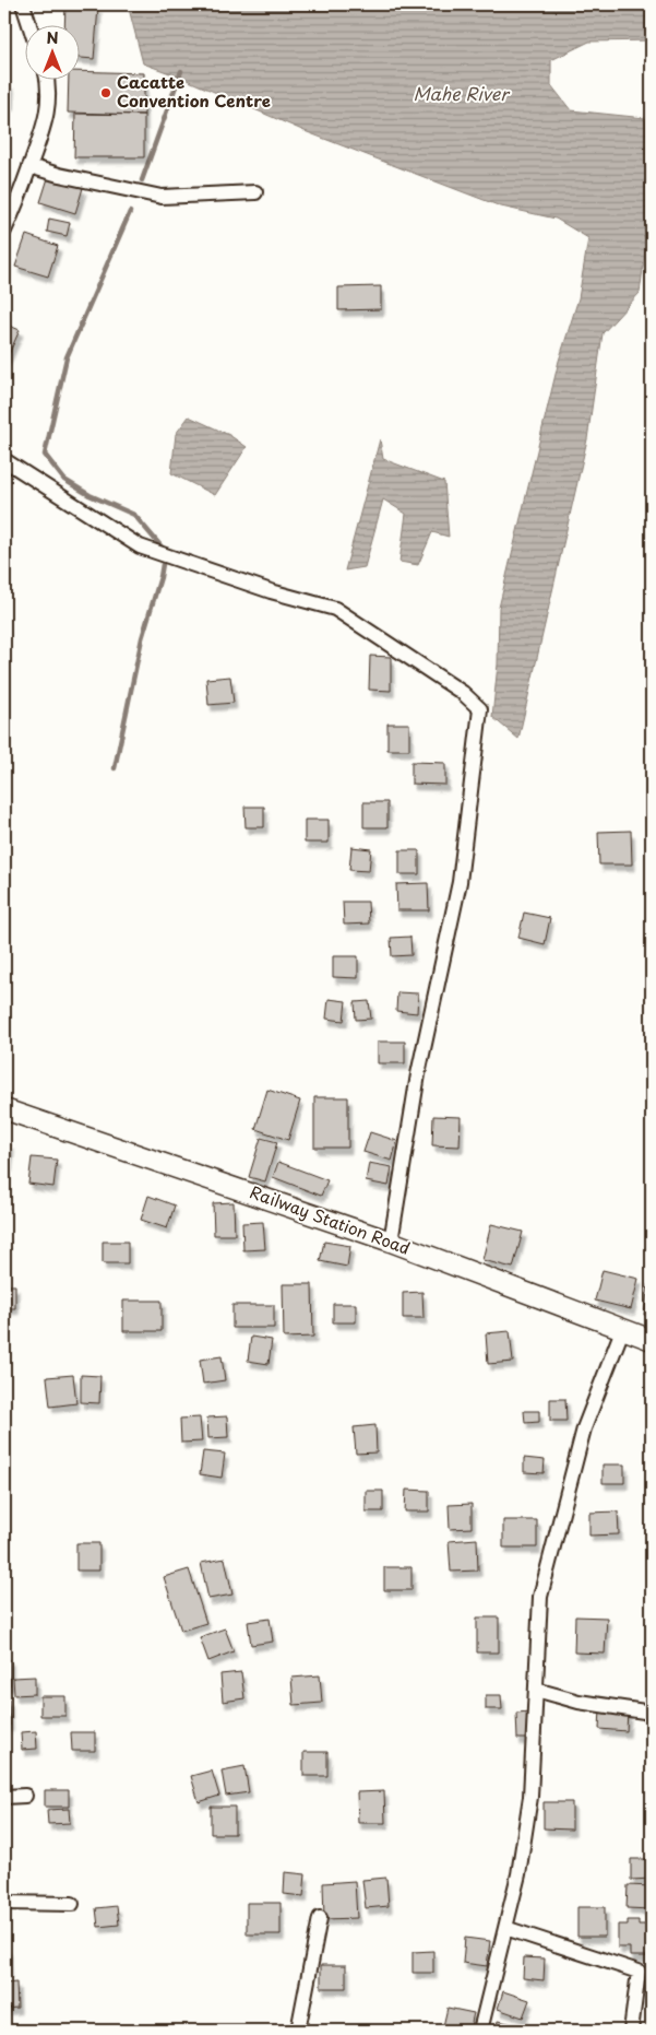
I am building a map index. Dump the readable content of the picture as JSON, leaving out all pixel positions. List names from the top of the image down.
{
  "streets": {
    "street": ["Railway Station Road"]
  },
  "water": ["Mahe River"],
  "places": ["Cacatte Convention Centre"],
  "north": "top"
}
